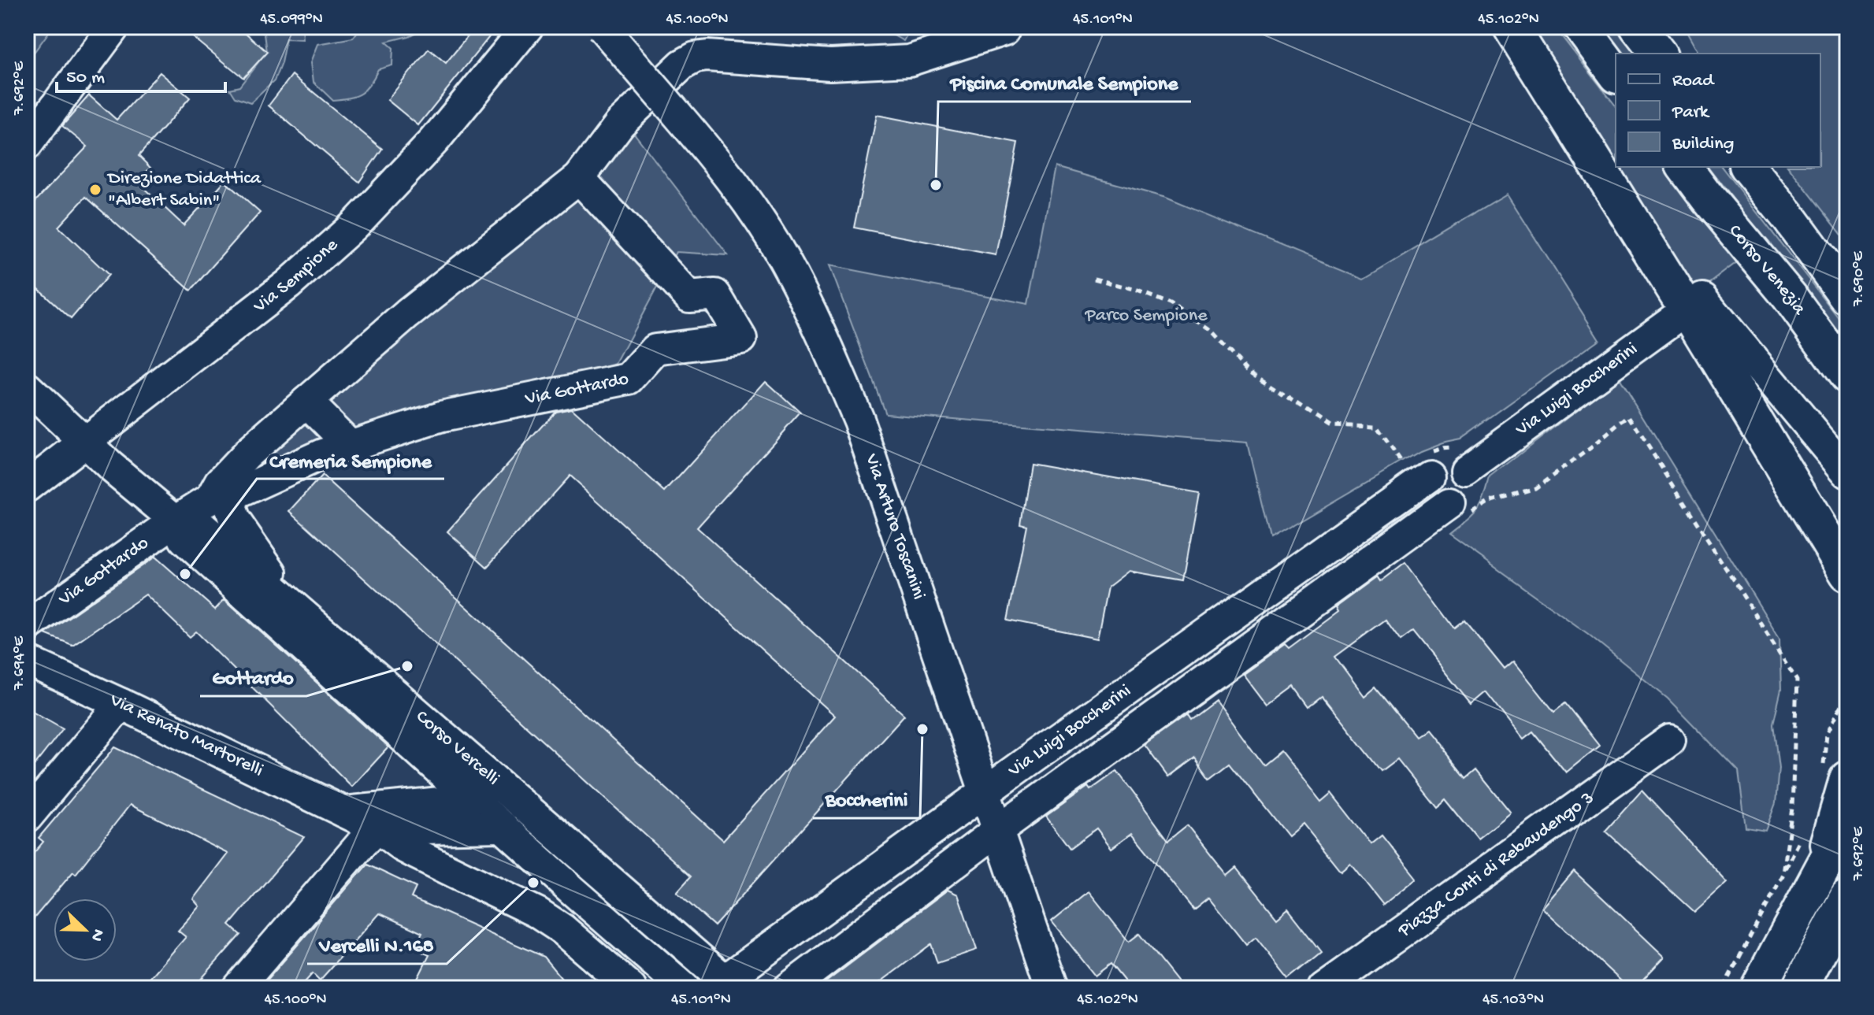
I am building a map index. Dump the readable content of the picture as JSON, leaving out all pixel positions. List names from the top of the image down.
{
  "streets": {
    "main road": ["Corso Venezia"],
    "street": [
      "Via Sempione",
      "Via Gottardo",
      "Via Luigi Boccherini",
      "Via Arturo Toscanini",
      "Via Renato Martorelli",
      "Corso Vercelli",
      "Piazza Conti di Rebaudengo 3"
    ]
  },
  "crossings": [
    ["Via Sempione", "Corso Vercelli"],
    ["Via Gottardo", "Corso Vercelli"],
    ["Via Luigi Boccherini", "Via Arturo Toscanini"],
    ["Via Luigi Boccherini", "Corso Vercelli"],
    ["Via Renato Martorelli", "Corso Vercelli"]
  ],
  "parks": ["Parco Sempione"],
  "places": [
    "Piscina Comunale Sempione",
    "Direzione Didattica \"Albert Sabin\"",
    "Cremeria Sempione",
    "Gottardo",
    "Boccherini",
    "Vercelli N.168"
  ],
  "legend": ["Road", "Park", "Building"],
  "scale_bar": "50 m",
  "north": "bottom right",
  "coordinates": [
    "45.099°N",
    "45.100°N",
    "45.101°N",
    "45.102°N",
    "7.692°E",
    "7.690°E",
    "7.694°E",
    "45.103°N"
  ]
}
